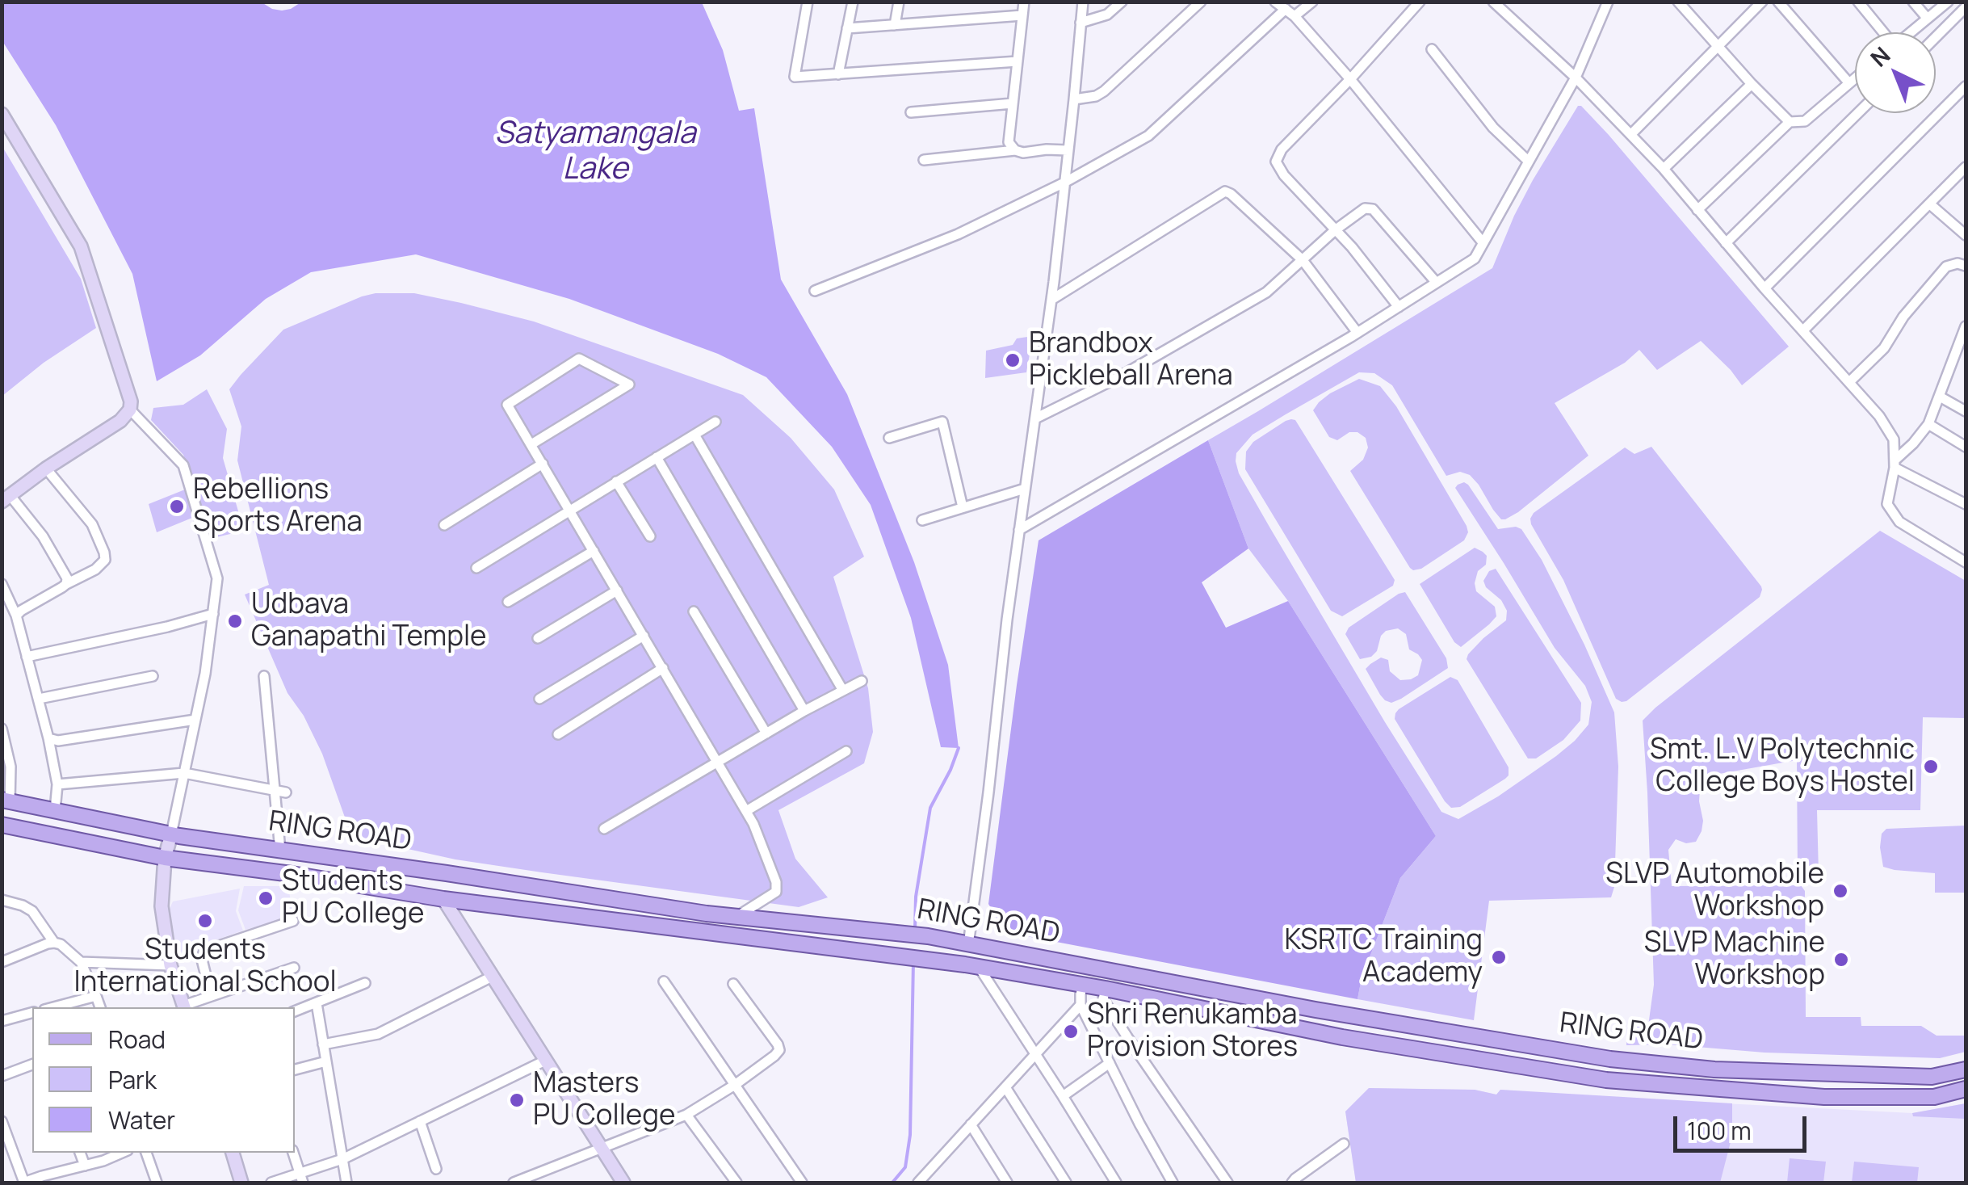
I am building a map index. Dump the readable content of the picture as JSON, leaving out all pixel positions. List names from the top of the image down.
{
  "streets": {
    "main road": ["RING ROAD"]
  },
  "water": ["Satyamangala Lake"],
  "places": [
    "Brandbox Pickleball Arena",
    "Rebellions Sports Arena",
    "Udbava Ganapathi Temple",
    "Smt. L.V Polytechnic College Boys Hostel",
    "SLVP Automobile Workshop",
    "Students PU College",
    "Students International School",
    "KSRTC Training Academy",
    "SLVP Machine Workshop",
    "Shri Renukamba Provision Stores",
    "Masters PU College"
  ],
  "legend": ["Road", "Park", "Water"],
  "scale_bar": "100 m",
  "north": "top left"
}
